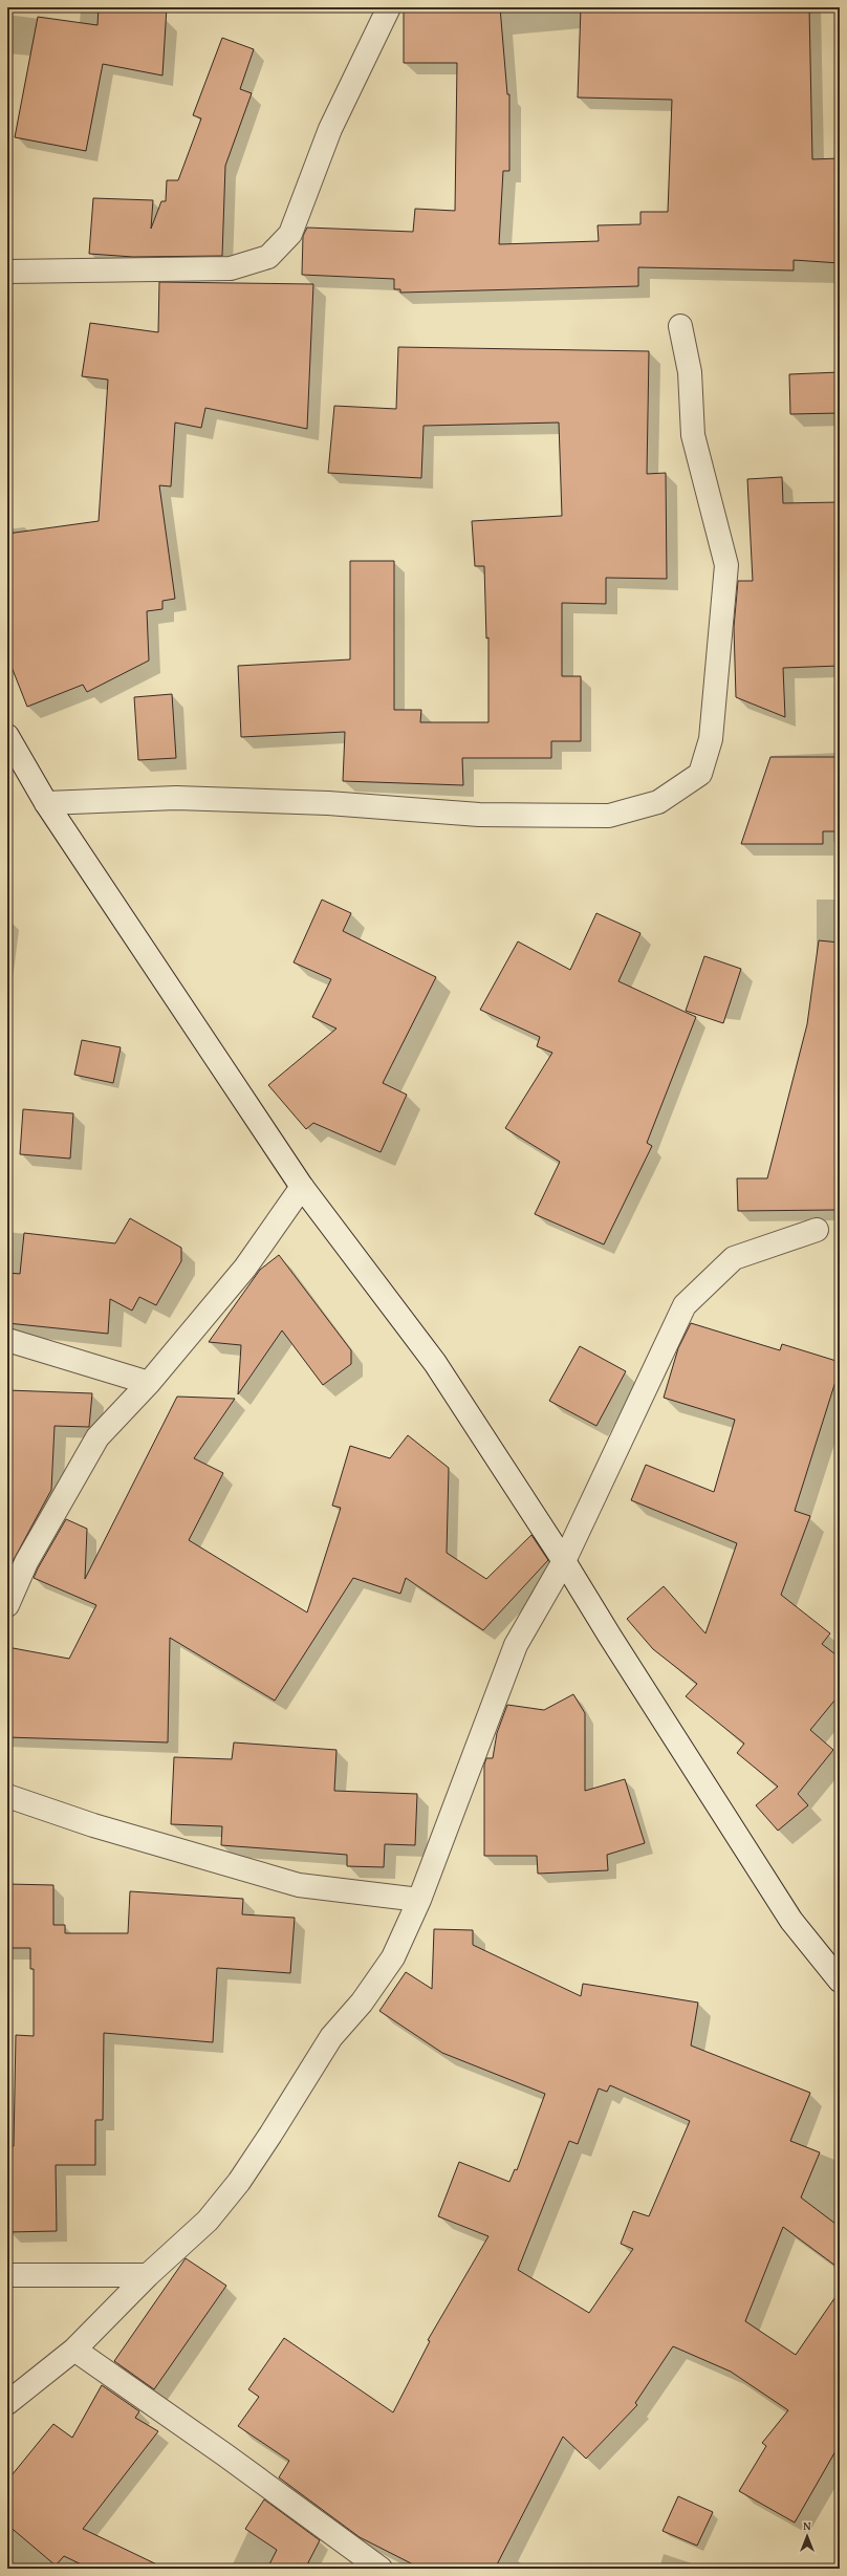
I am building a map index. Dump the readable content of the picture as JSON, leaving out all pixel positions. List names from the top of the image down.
{
  "north": "top"
}
